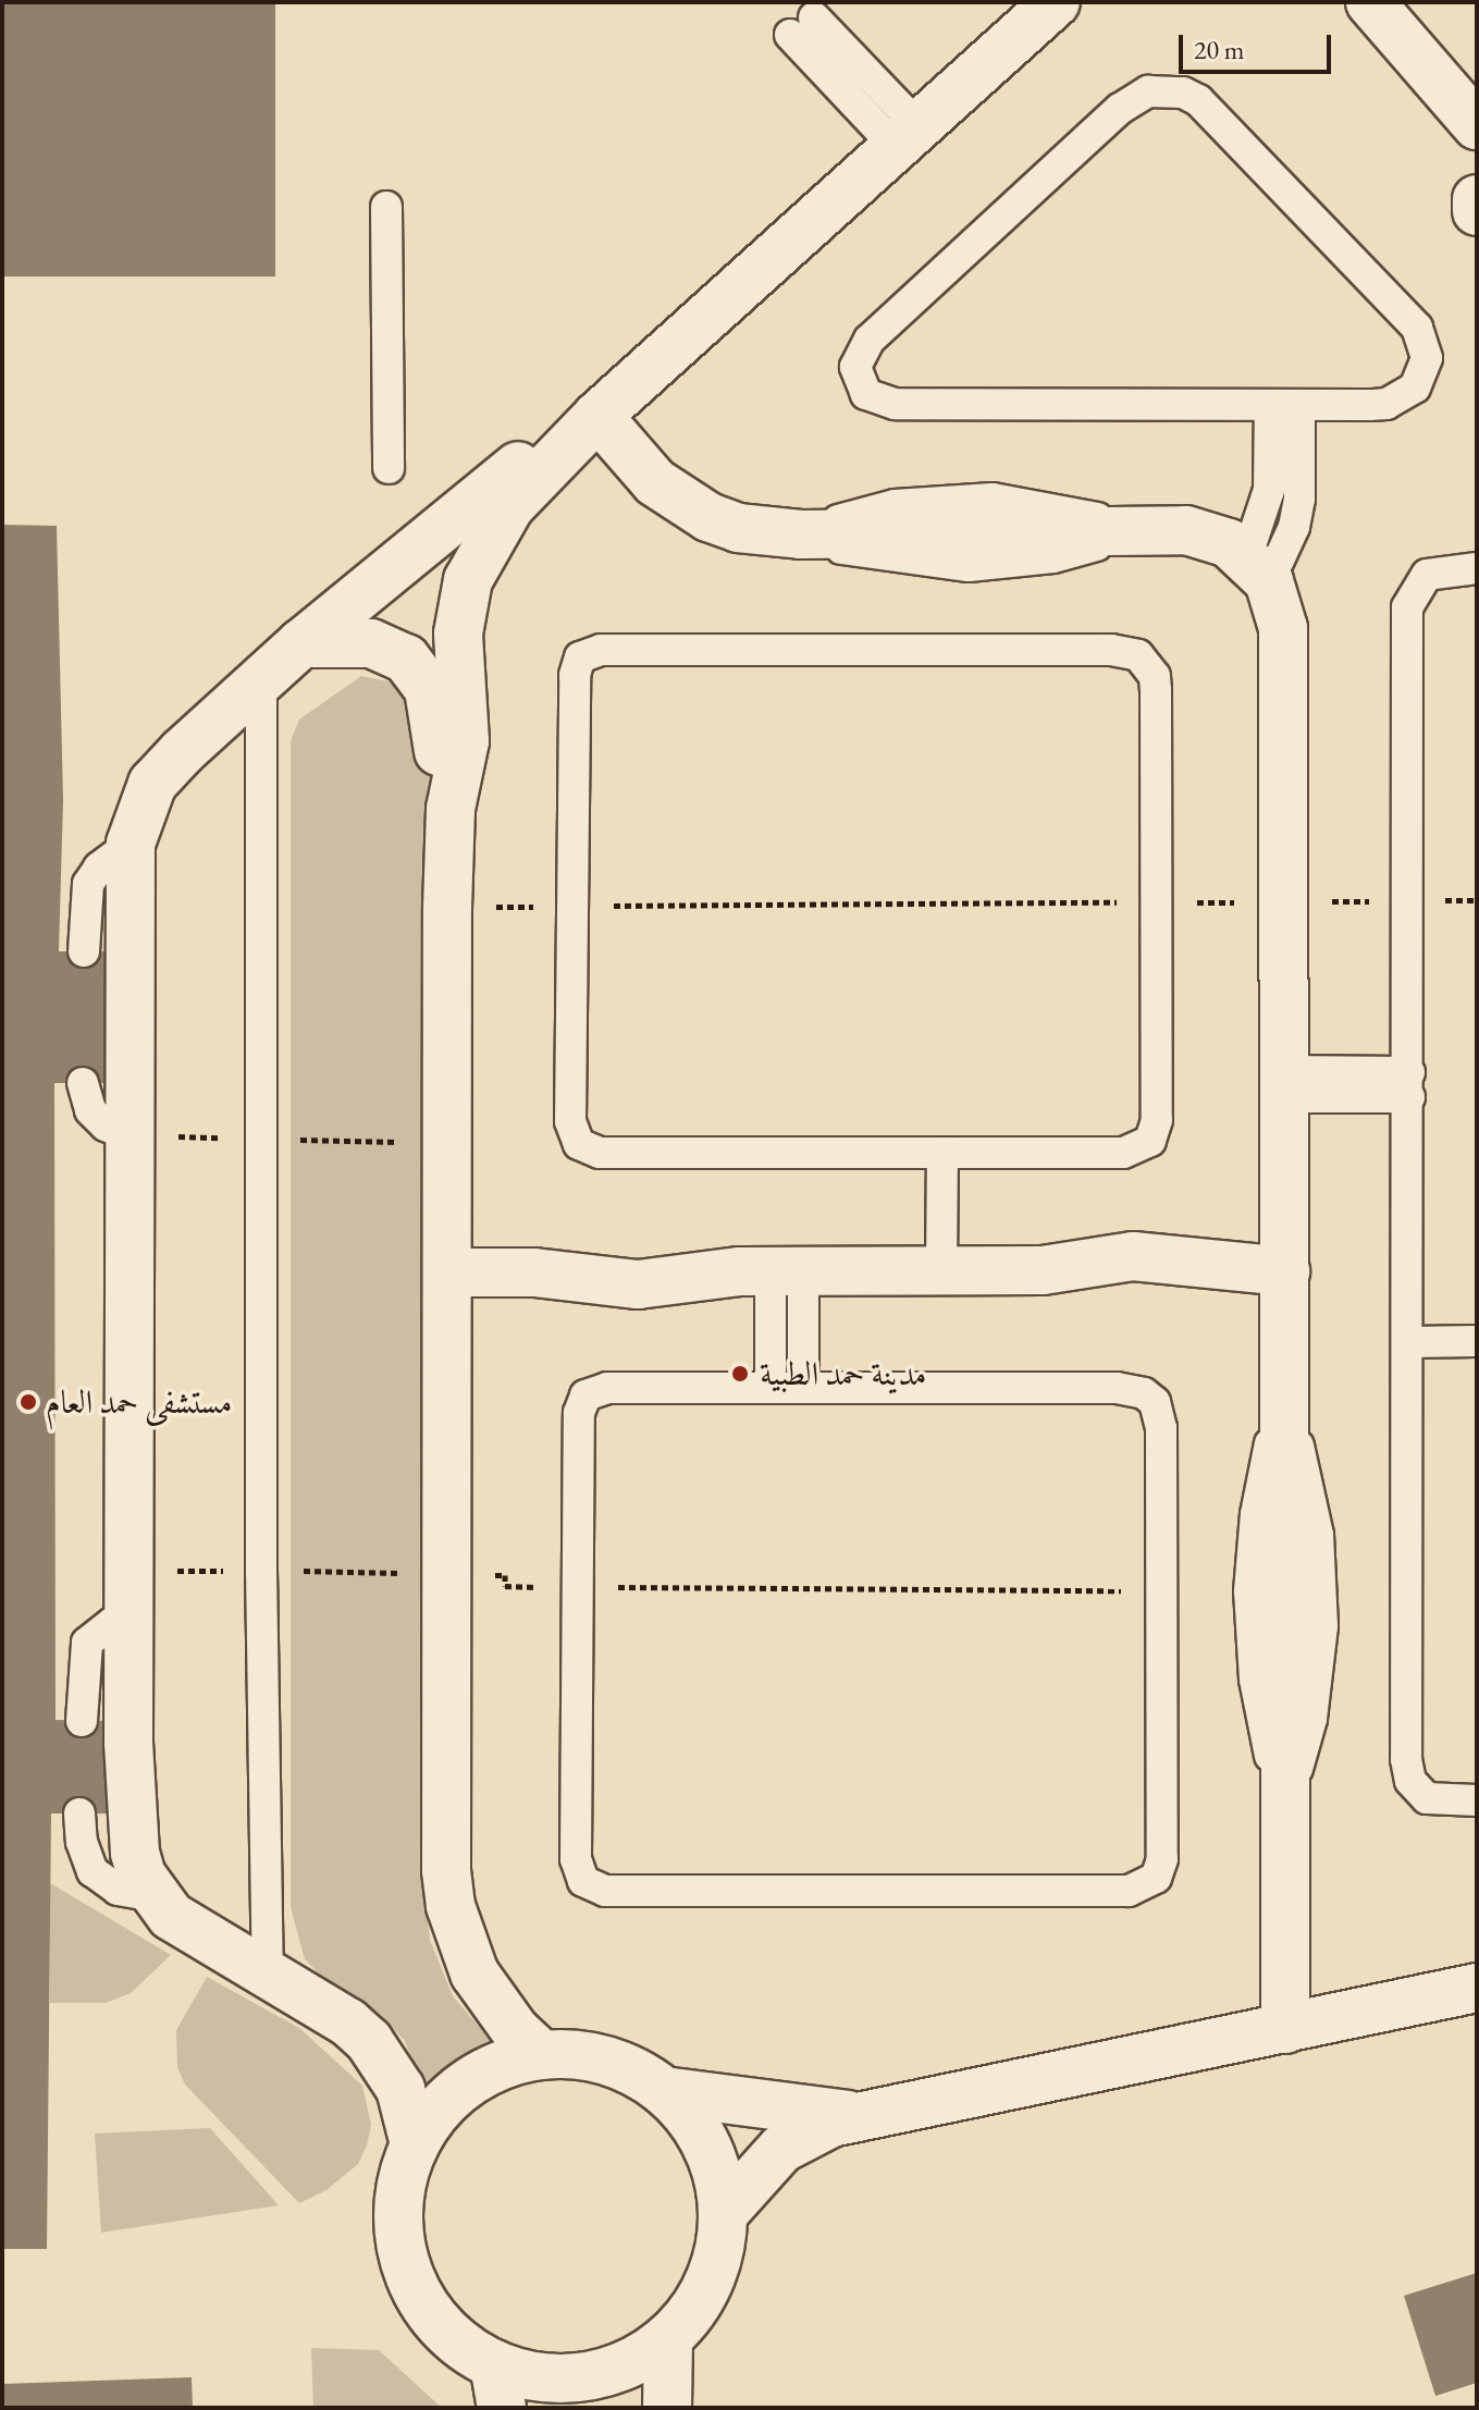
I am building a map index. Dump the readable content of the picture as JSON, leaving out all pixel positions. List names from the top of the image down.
{
  "places": ["مدينة حمد الطبية", "مستشفى حمد العام"],
  "scale_bar": "20 m"
}
